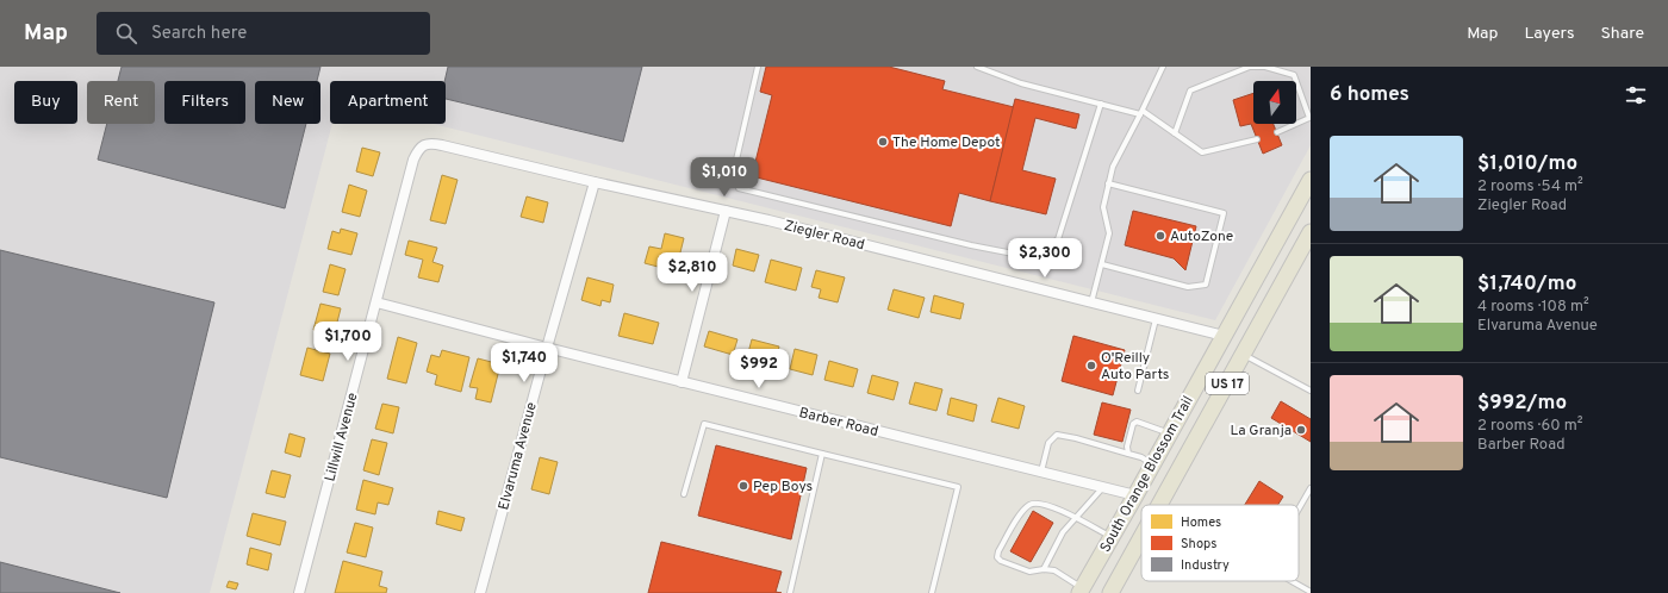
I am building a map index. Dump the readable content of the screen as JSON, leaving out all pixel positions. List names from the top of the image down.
{
  "streets": {
    "main road": ["US 17", "South Orange Blossom Trail"],
    "street": [
      "Ziegler Road",
      "Barber Road",
      "Lillwill Avenue",
      "Elvaruma Avenue"
    ]
  },
  "crossings": [
    ["Ziegler Road", "Lillwill Avenue"],
    ["Ziegler Road", "Elvaruma Avenue"],
    ["Ziegler Road", "South Orange Blossom Trail"],
    ["Barber Road", "Lillwill Avenue"],
    ["Barber Road", "Elvaruma Avenue"],
    ["Barber Road", "South Orange Blossom Trail"]
  ],
  "places": [
    "The Home Depot",
    "AutoZone",
    "O'Reilly Auto Parts",
    "La Granja",
    "Pep Boys"
  ],
  "legend": ["Homes", "Shops", "Industry"],
  "north": "top",
  "page": {
    "header": "Map",
    "search": "Search here",
    "nav": ["Map", "Layers", "Share"],
    "heading": "6 homes",
    "chip": [
      "Buy",
      "Rent",
      "Filters",
      "New",
      "Apartment"
    ],
    "list": [
      {
        "name": "$1,010/mo",
        "note": "2 rooms · 54 m² · Ziegler Road"
      },
      {
        "name": "$1,740/mo",
        "note": "4 rooms · 108 m² · Elvaruma Avenue"
      },
      {
        "name": "$992/mo",
        "note": "2 rooms · 60 m² · Barber Road"
      }
    ],
    "price": [
      "$1,010",
      "$2,300",
      "$2,810",
      "$1,700",
      "$1,740",
      "$992"
    ]
  }
}
